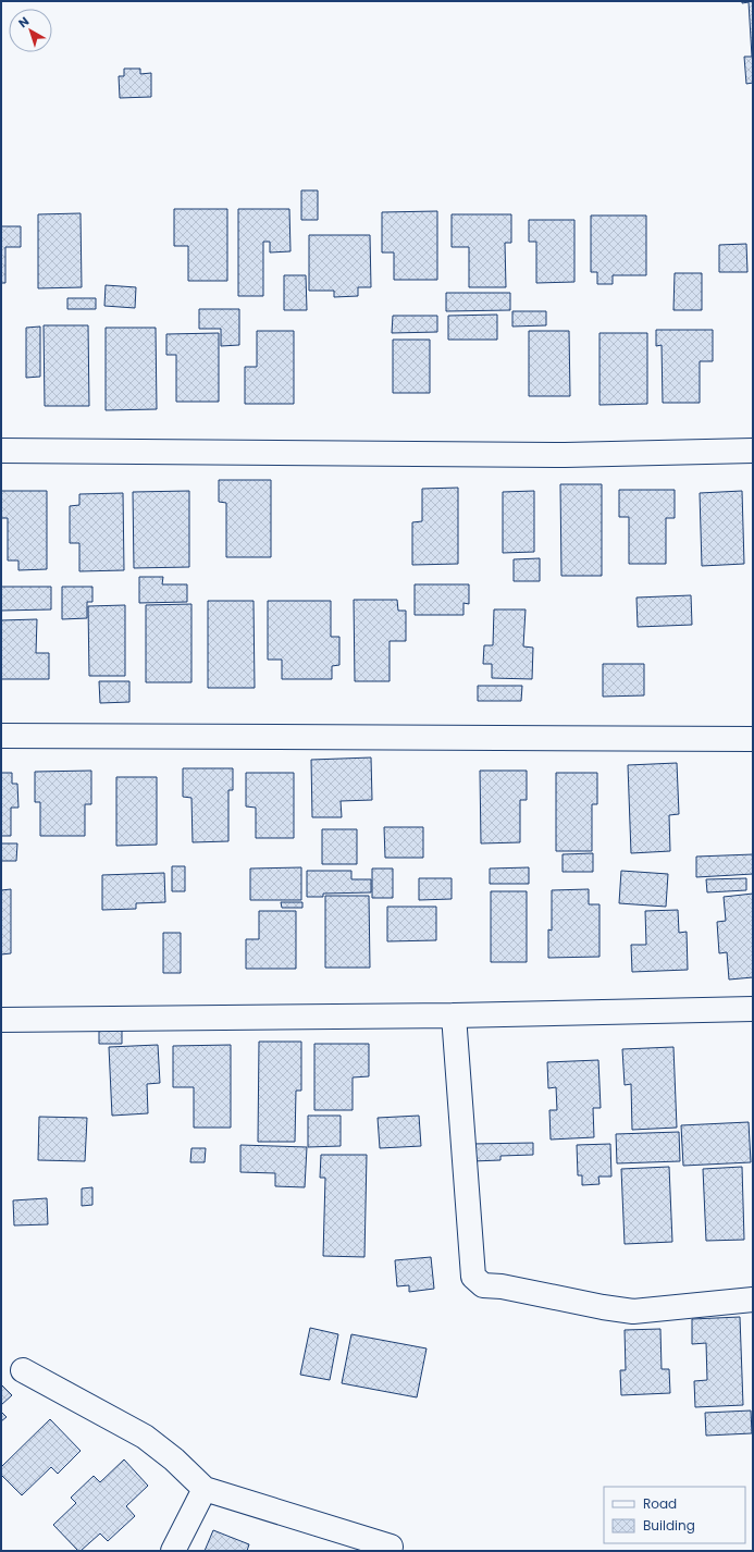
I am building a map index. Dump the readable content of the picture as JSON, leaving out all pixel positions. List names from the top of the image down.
{
  "legend": ["Road", "Building"],
  "north": "top left"
}
